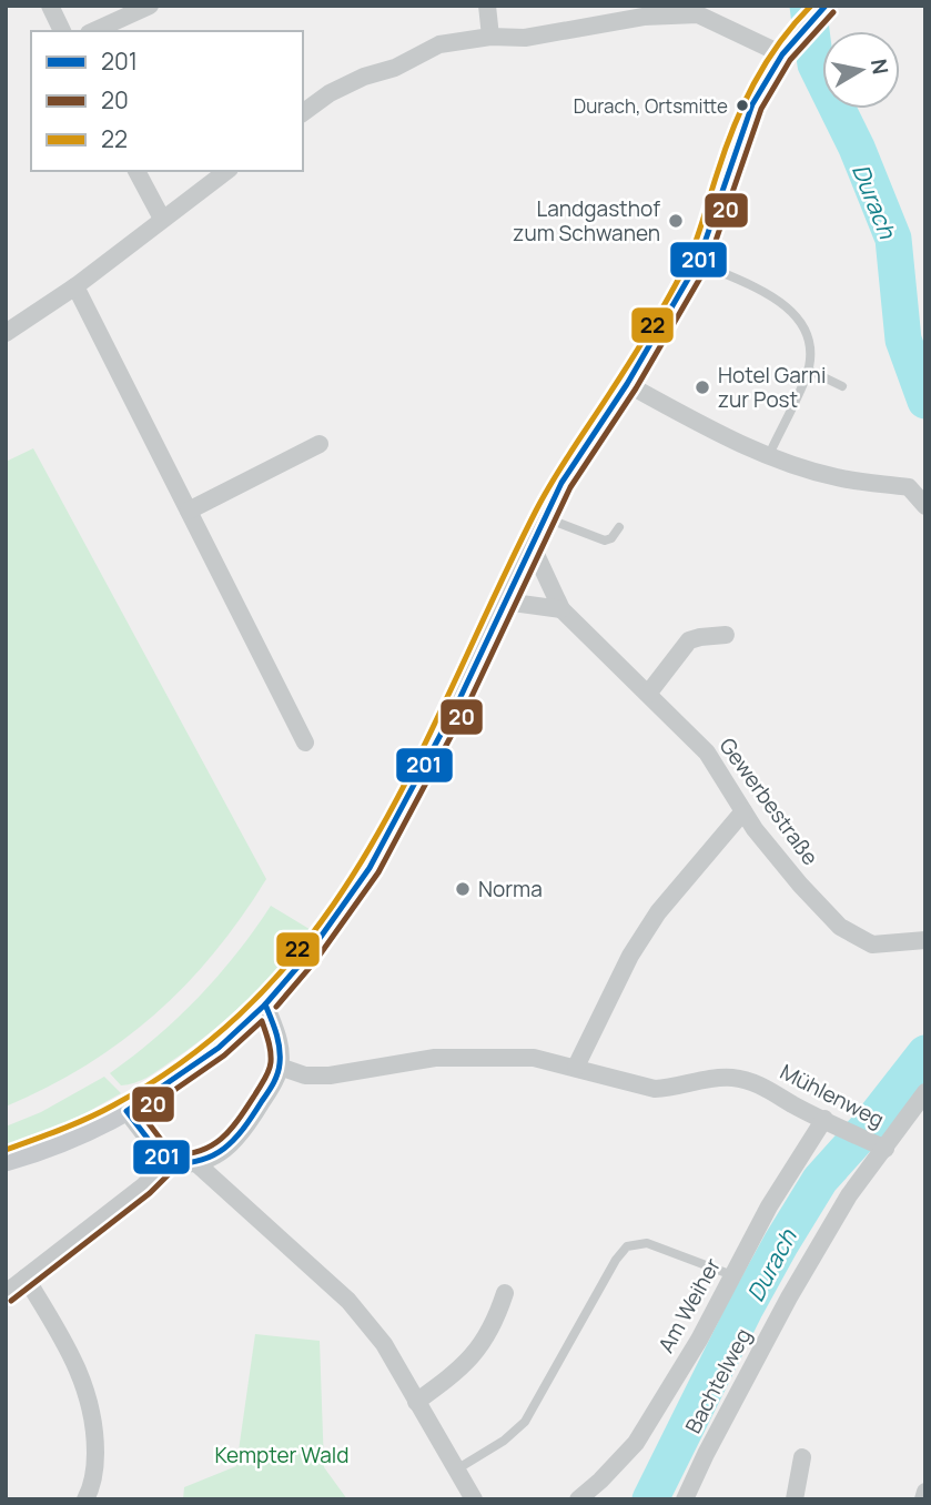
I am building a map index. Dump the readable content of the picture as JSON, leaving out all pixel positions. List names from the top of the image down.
{
  "streets": {
    "street": [
      "Gewerbestraße",
      "Mühlenweg",
      "Am Weiher",
      "Bachtelweg"
    ]
  },
  "crossings": [
    ["Mühlenweg", "Am Weiher"],
    ["Mühlenweg", "Bachtelweg"]
  ],
  "water": ["Durach"],
  "parks": ["Kempter Wald"],
  "places": [
    "Durach, Ortsmitte",
    "Landgasthof zum Schwanen",
    "Hotel Garni zur Post",
    "Norma"
  ],
  "lines": ["transit line 201", "transit line 22", "transit line 20"],
  "legend": ["201", "20", "22"],
  "north": "right"
}
